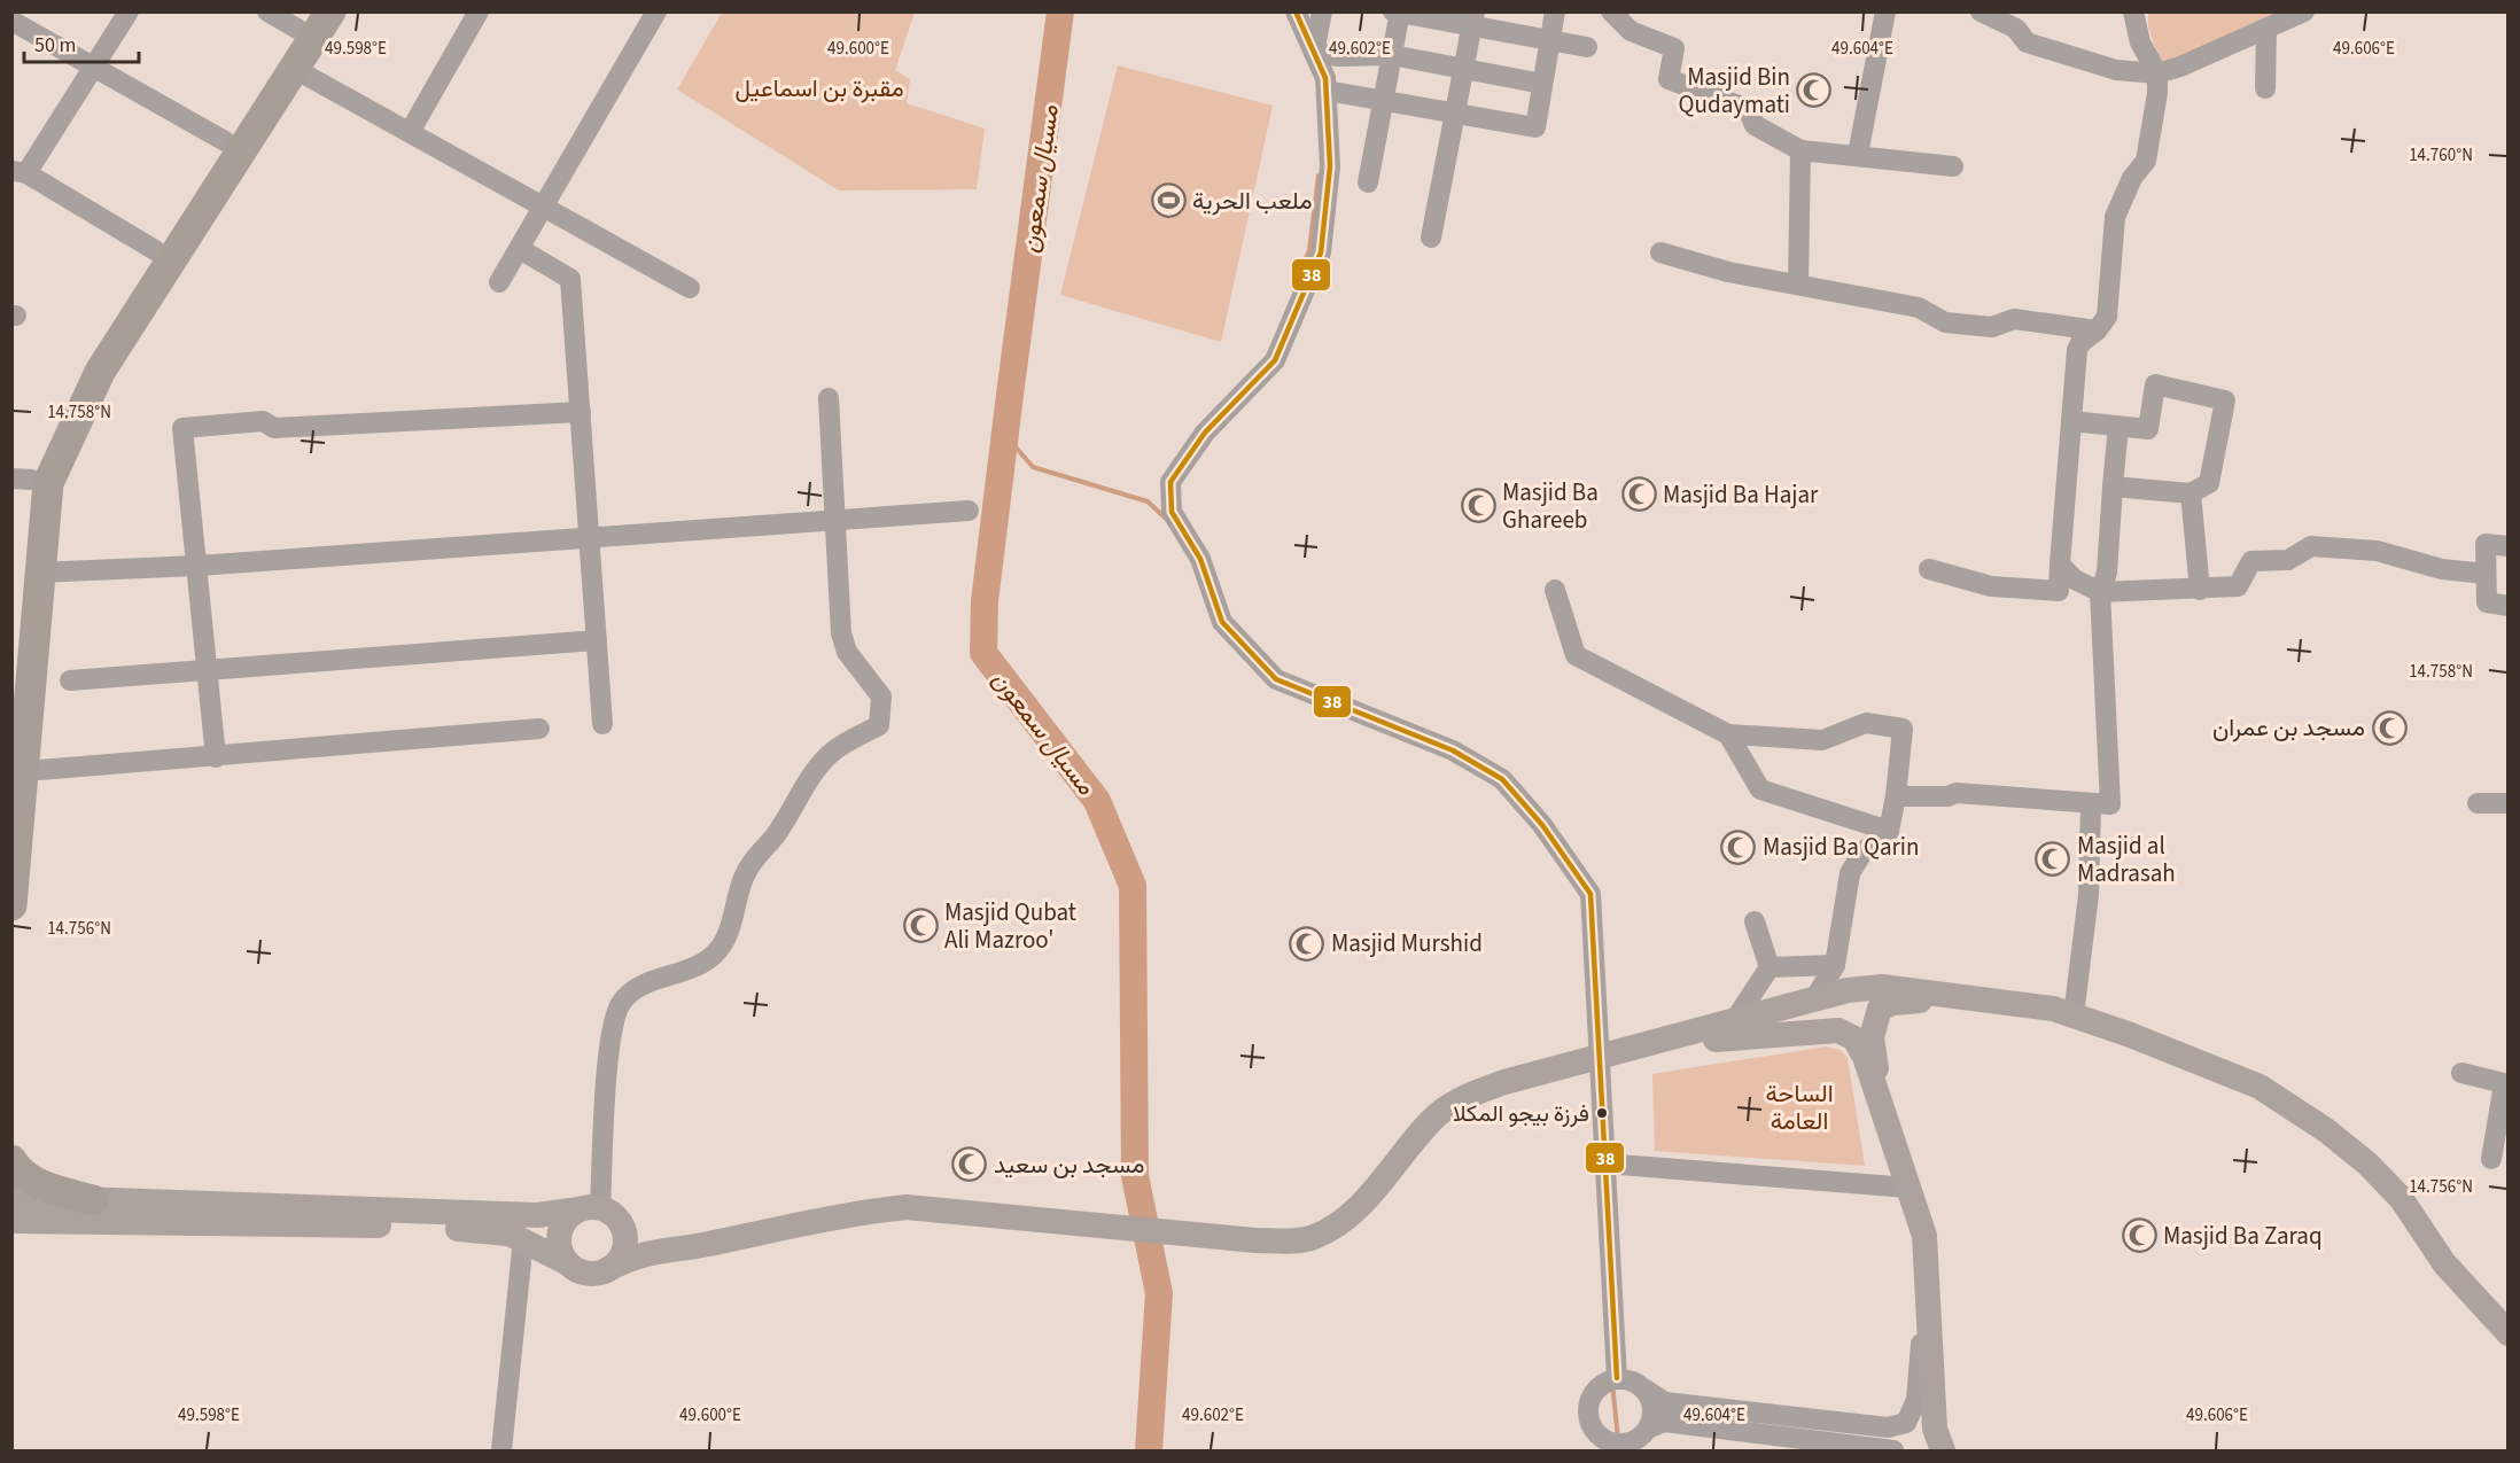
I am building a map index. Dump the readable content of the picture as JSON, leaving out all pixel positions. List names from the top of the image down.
{
  "water": ["مسيال سمعون"],
  "parks": ["مقبرة بن اسماعيل", "الساحة العامة"],
  "places": {
    "mosque": [
      "Masjid Bin Qudaymati",
      "Masjid Ba Hajar",
      "Masjid Ba Ghareeb",
      "مسجد بن عمران",
      "Masjid Ba Qarin",
      "Masjid al Madrasah",
      "Masjid Qubat Ali Mazroo'",
      "Masjid Murshid",
      "مسجد بن سعيد",
      "Masjid Ba Zaraq"
    ],
    "sports": ["ملعب الحرية"],
    "other": ["فرزة بيجو المكلا"]
  },
  "lines": ["transit line 38"],
  "scale_bar": "50 m",
  "coordinates": [
    "49.598°E",
    "49.600°E",
    "49.602°E",
    "49.604°E",
    "49.606°E",
    "14.760°N",
    "14.758°N",
    "14.756°N"
  ]
}
